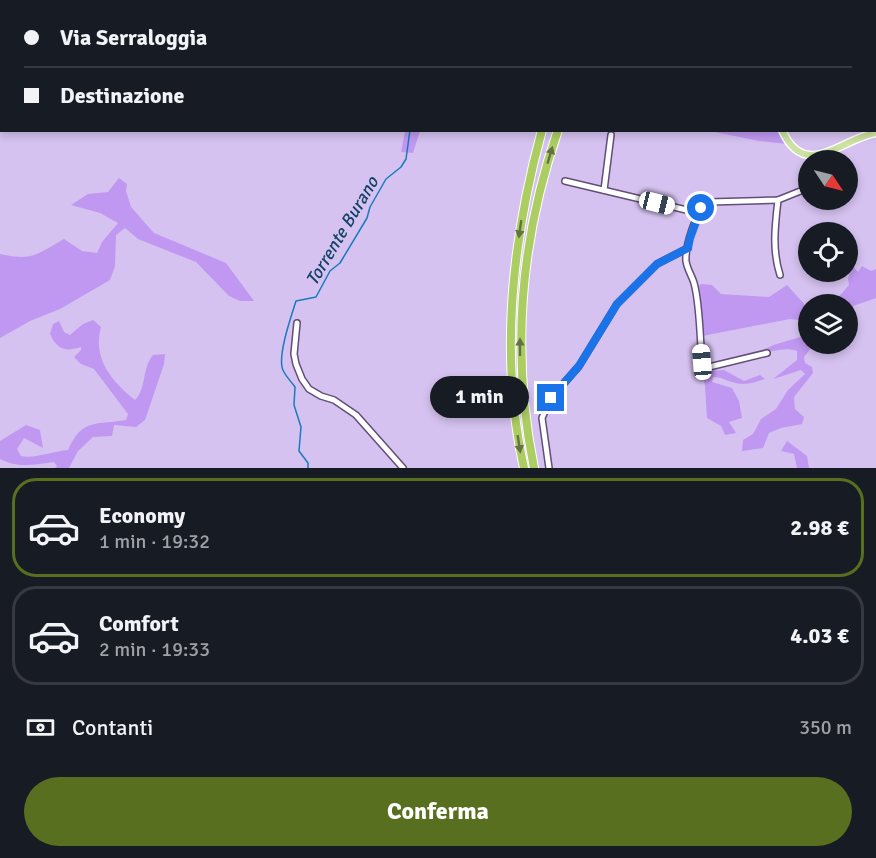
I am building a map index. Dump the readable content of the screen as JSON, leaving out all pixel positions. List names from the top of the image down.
{
  "water": ["Torrente Burano"],
  "north": "bottom right",
  "page": {
    "banner": ["Via Serraloggia", "Destinazione"],
    "bubble": "1 min",
    "list": [
      {
        "name": "Economy",
        "note": "1 min · 19:32",
        "value": "2.98 €"
      },
      {
        "name": "Comfort",
        "note": "2 min · 19:33",
        "value": "4.03 €"
      }
    ],
    "pay": ["Contanti", "350 m"],
    "buttons": "Conferma"
  }
}
